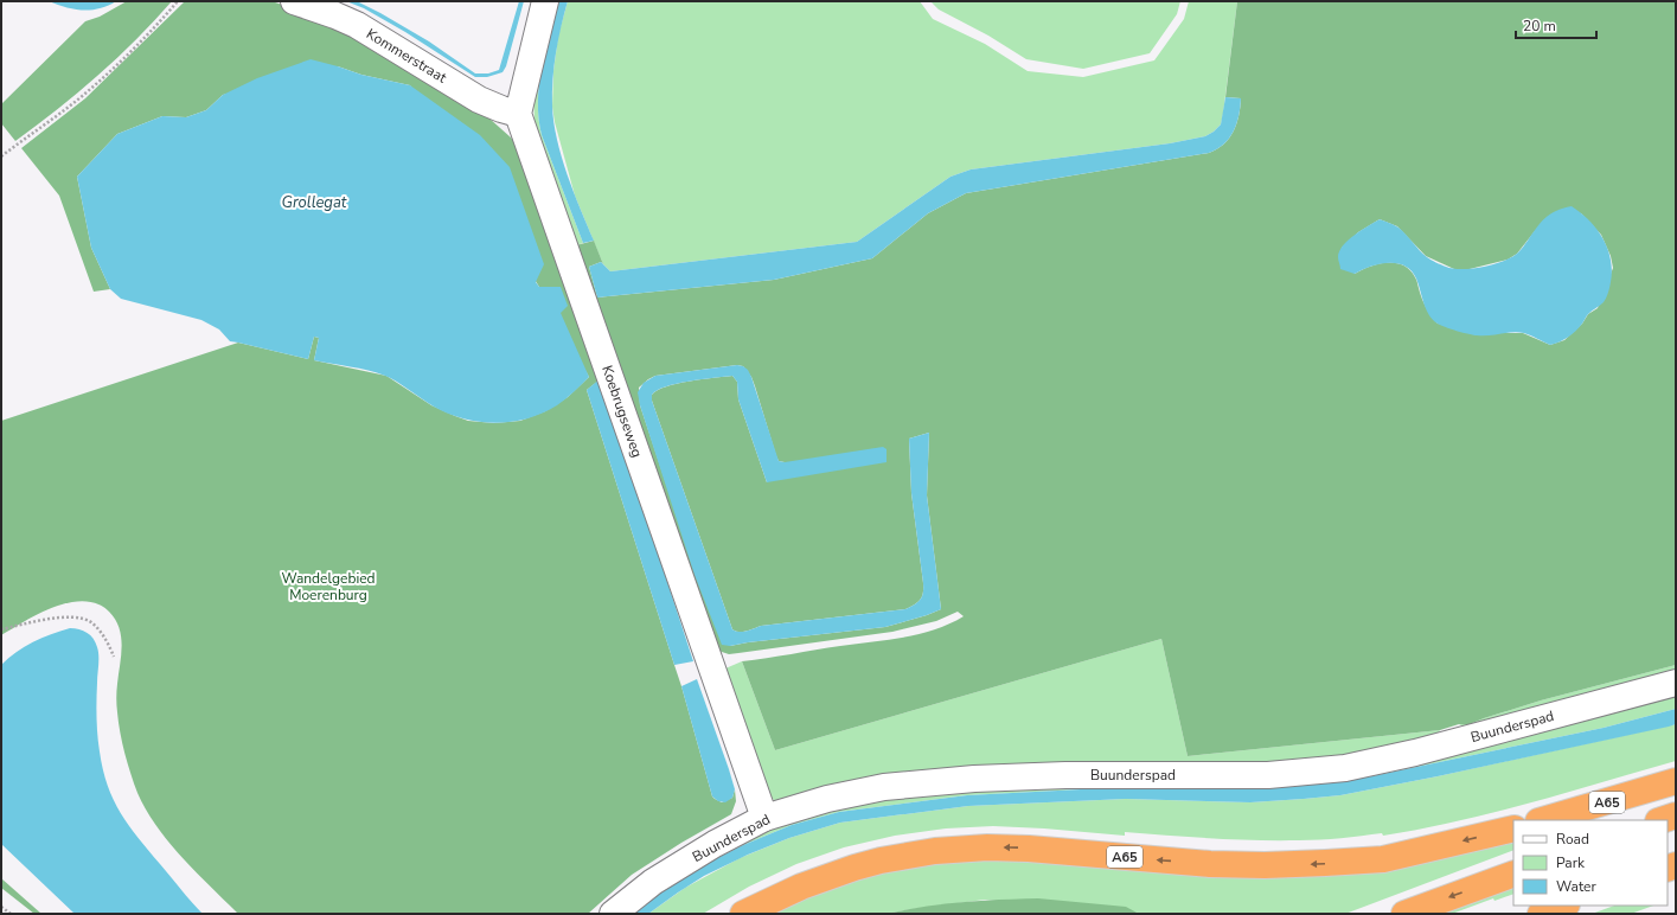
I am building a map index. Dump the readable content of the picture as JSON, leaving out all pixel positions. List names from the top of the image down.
{
  "streets": {
    "highway": ["A65"],
    "street": ["Kommerstraat", "Koebrugseweg", "Buunderspad"]
  },
  "crossings": [
    ["Kommerstraat", "Koebrugseweg"],
    ["Koebrugseweg", "Buunderspad"]
  ],
  "water": ["Grollegat"],
  "parks": ["Wandelgebied Moerenburg"],
  "legend": ["Road", "Park", "Water"],
  "scale_bar": "20 m"
}
